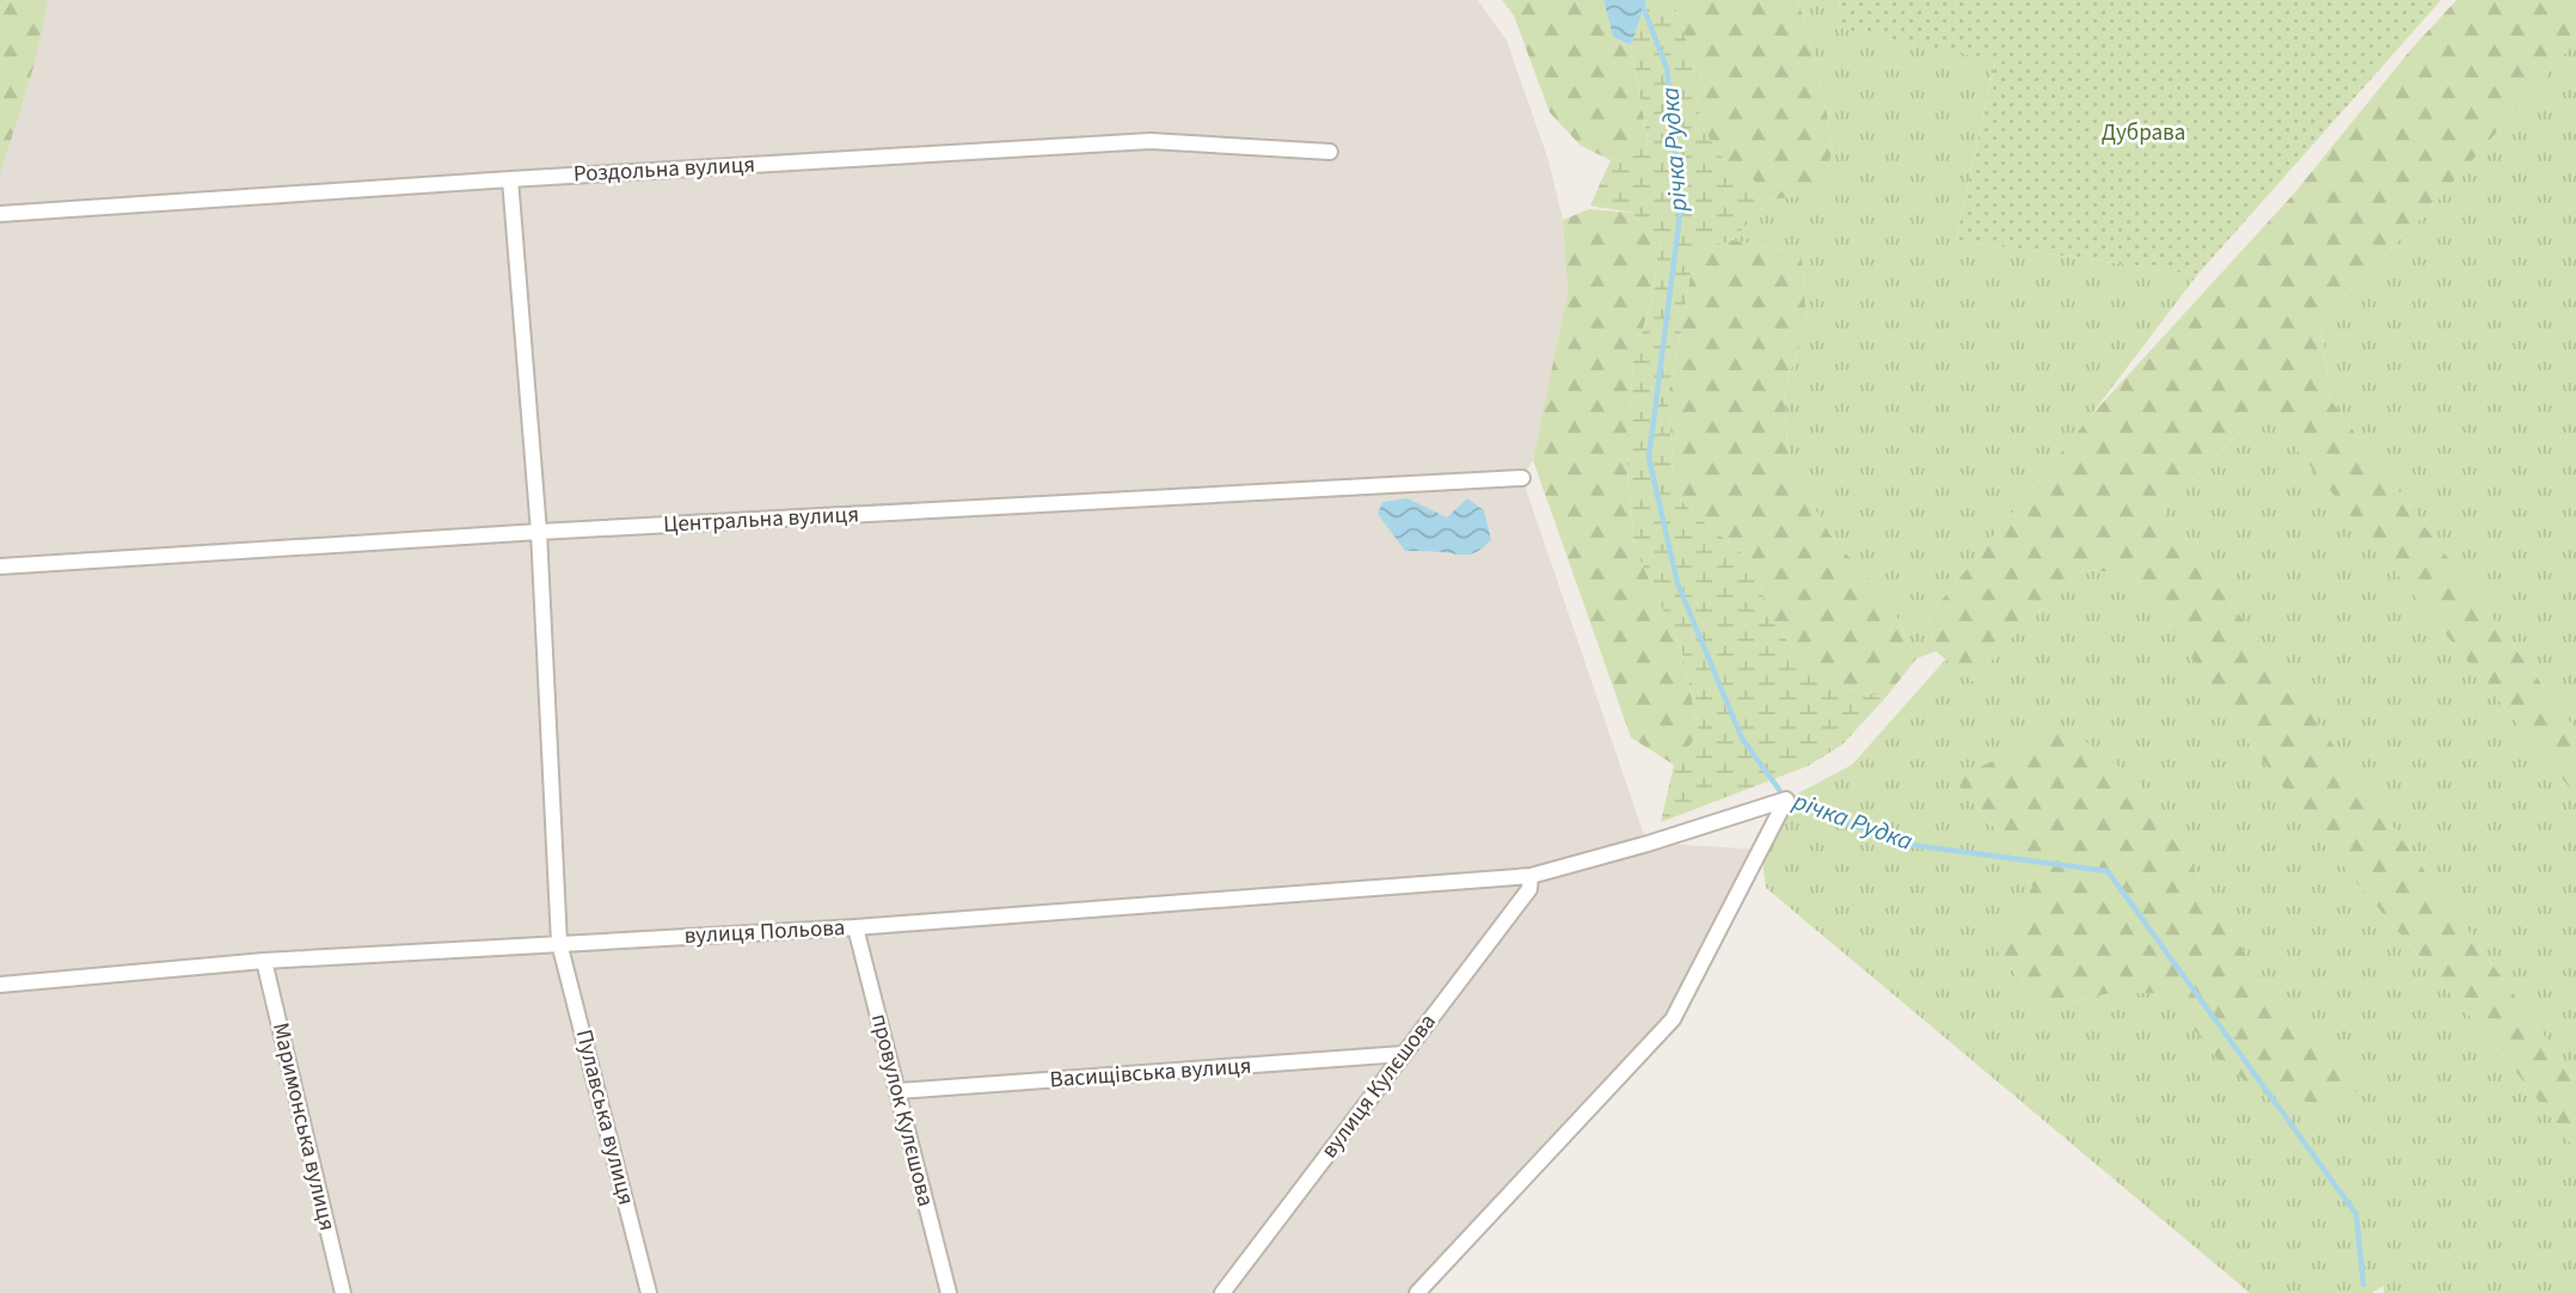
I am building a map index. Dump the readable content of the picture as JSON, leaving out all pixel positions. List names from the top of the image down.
{
  "streets": {
    "street": [
      "Роздольна вулиця",
      "Центральна вулиця",
      "вулиця Польова",
      "Васищівська вулиця",
      "вулиця Кулєшова",
      "провулок Кулєшова",
      "Пулавська вулиця",
      "Маримонська вулиця"
    ]
  },
  "crossings": [
    ["Роздольна вулиця", "Пулавська вулиця"],
    ["Центральна вулиця", "Пулавська вулиця"],
    ["вулиця Польова", "вулиця Кулєшова"],
    ["вулиця Польова", "провулок Кулєшова"],
    ["вулиця Польова", "Пулавська вулиця"],
    ["вулиця Польова", "Маримонська вулиця"],
    ["Васищівська вулиця", "вулиця Кулєшова"],
    ["Васищівська вулиця", "провулок Кулєшова"]
  ],
  "water": ["річка Рудка"],
  "parks": ["Дубрава"]
}
